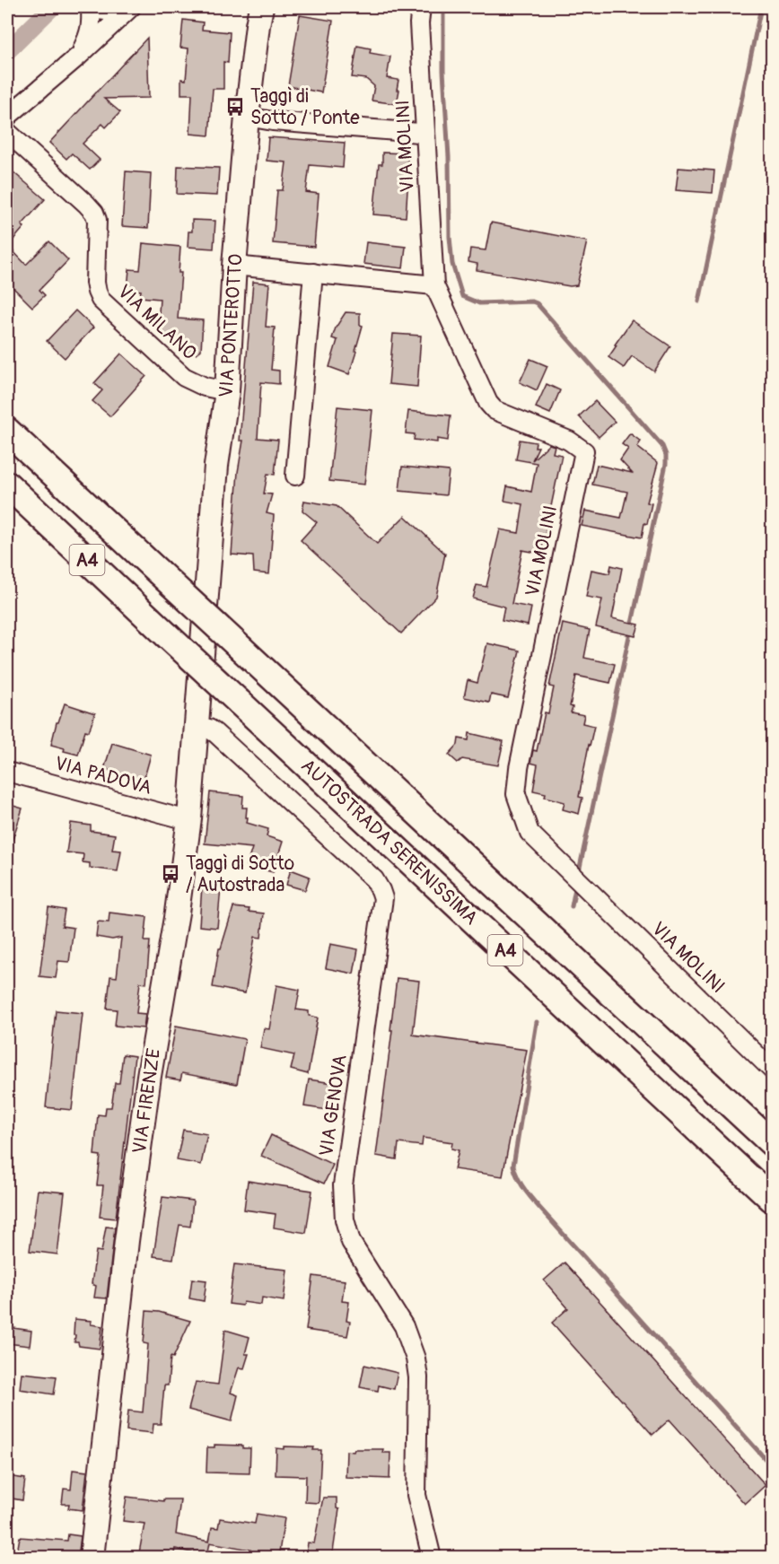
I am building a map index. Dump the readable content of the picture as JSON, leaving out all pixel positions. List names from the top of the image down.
{
  "streets": {
    "highway": ["A4", "AUTOSTRADA SERENISSIMA"],
    "main road": ["VIA PONTEROTTO", "VIA FIRENZE"],
    "street": [
      "VIA MOLINI",
      "VIA MILANO",
      "VIA PADOVA",
      "VIA GENOVA"
    ]
  },
  "crossings": [
    ["VIA MILANO", "VIA PONTEROTTO"],
    ["VIA PONTEROTTO", "VIA FIRENZE"],
    ["VIA PADOVA", "VIA FIRENZE"],
    ["VIA FIRENZE", "VIA GENOVA"]
  ],
  "places": {
    "bus stop": ["Taggì di Sotto / Ponte", "Taggì di Sotto / Autostrada"]
  }
}
